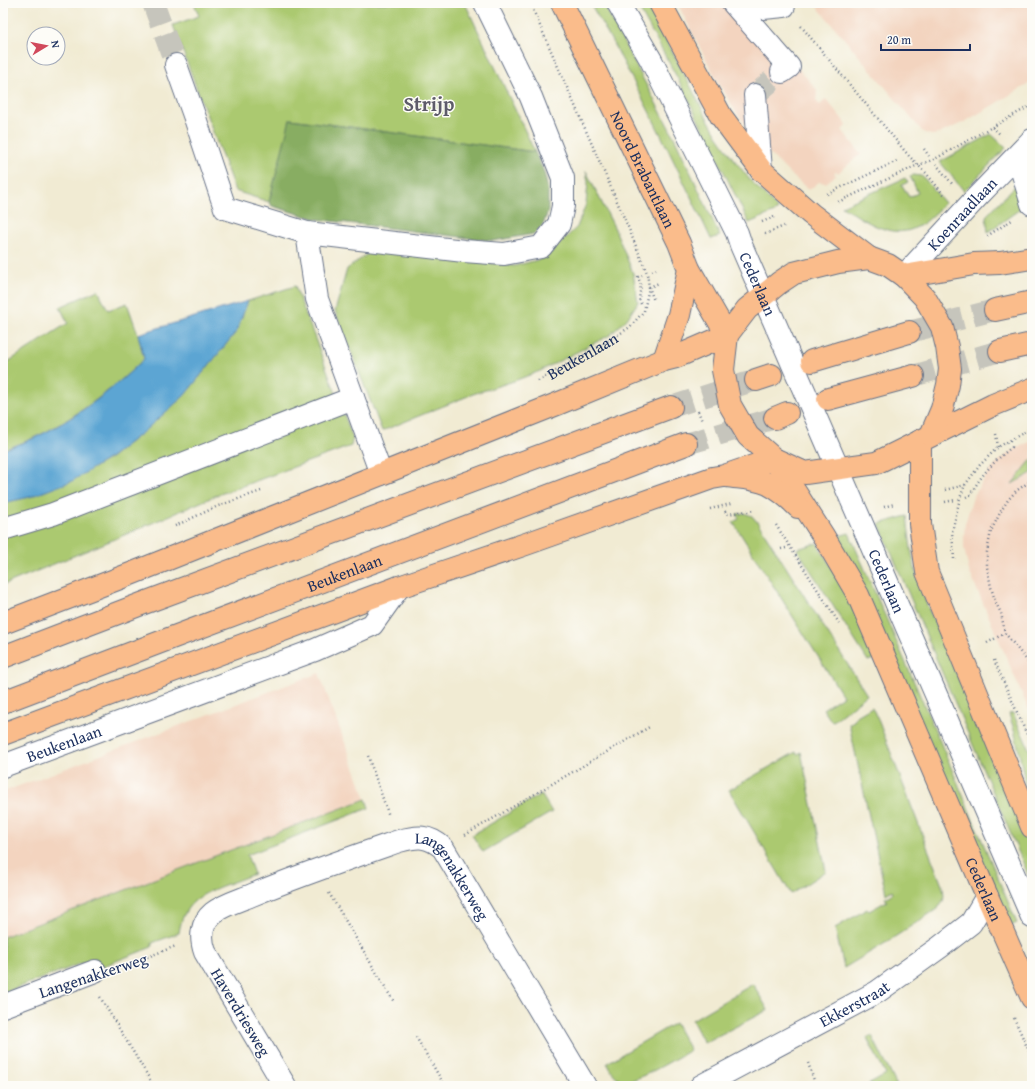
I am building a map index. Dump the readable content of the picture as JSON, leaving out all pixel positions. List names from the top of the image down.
{
  "streets": {
    "main road": ["Noord Brabantlaan", "Cederlaan", "Beukenlaan"],
    "street": [
      "Koenraadlaan",
      "Langenakkerweg",
      "Ekkerstraat",
      "Haverdriesweg"
    ]
  },
  "crossings": [
    ["Cederlaan", "Ekkerstraat"],
    ["Langenakkerweg", "Haverdriesweg"]
  ],
  "districts": ["Strijp"],
  "scale_bar": "20 m",
  "north": "right"
}
